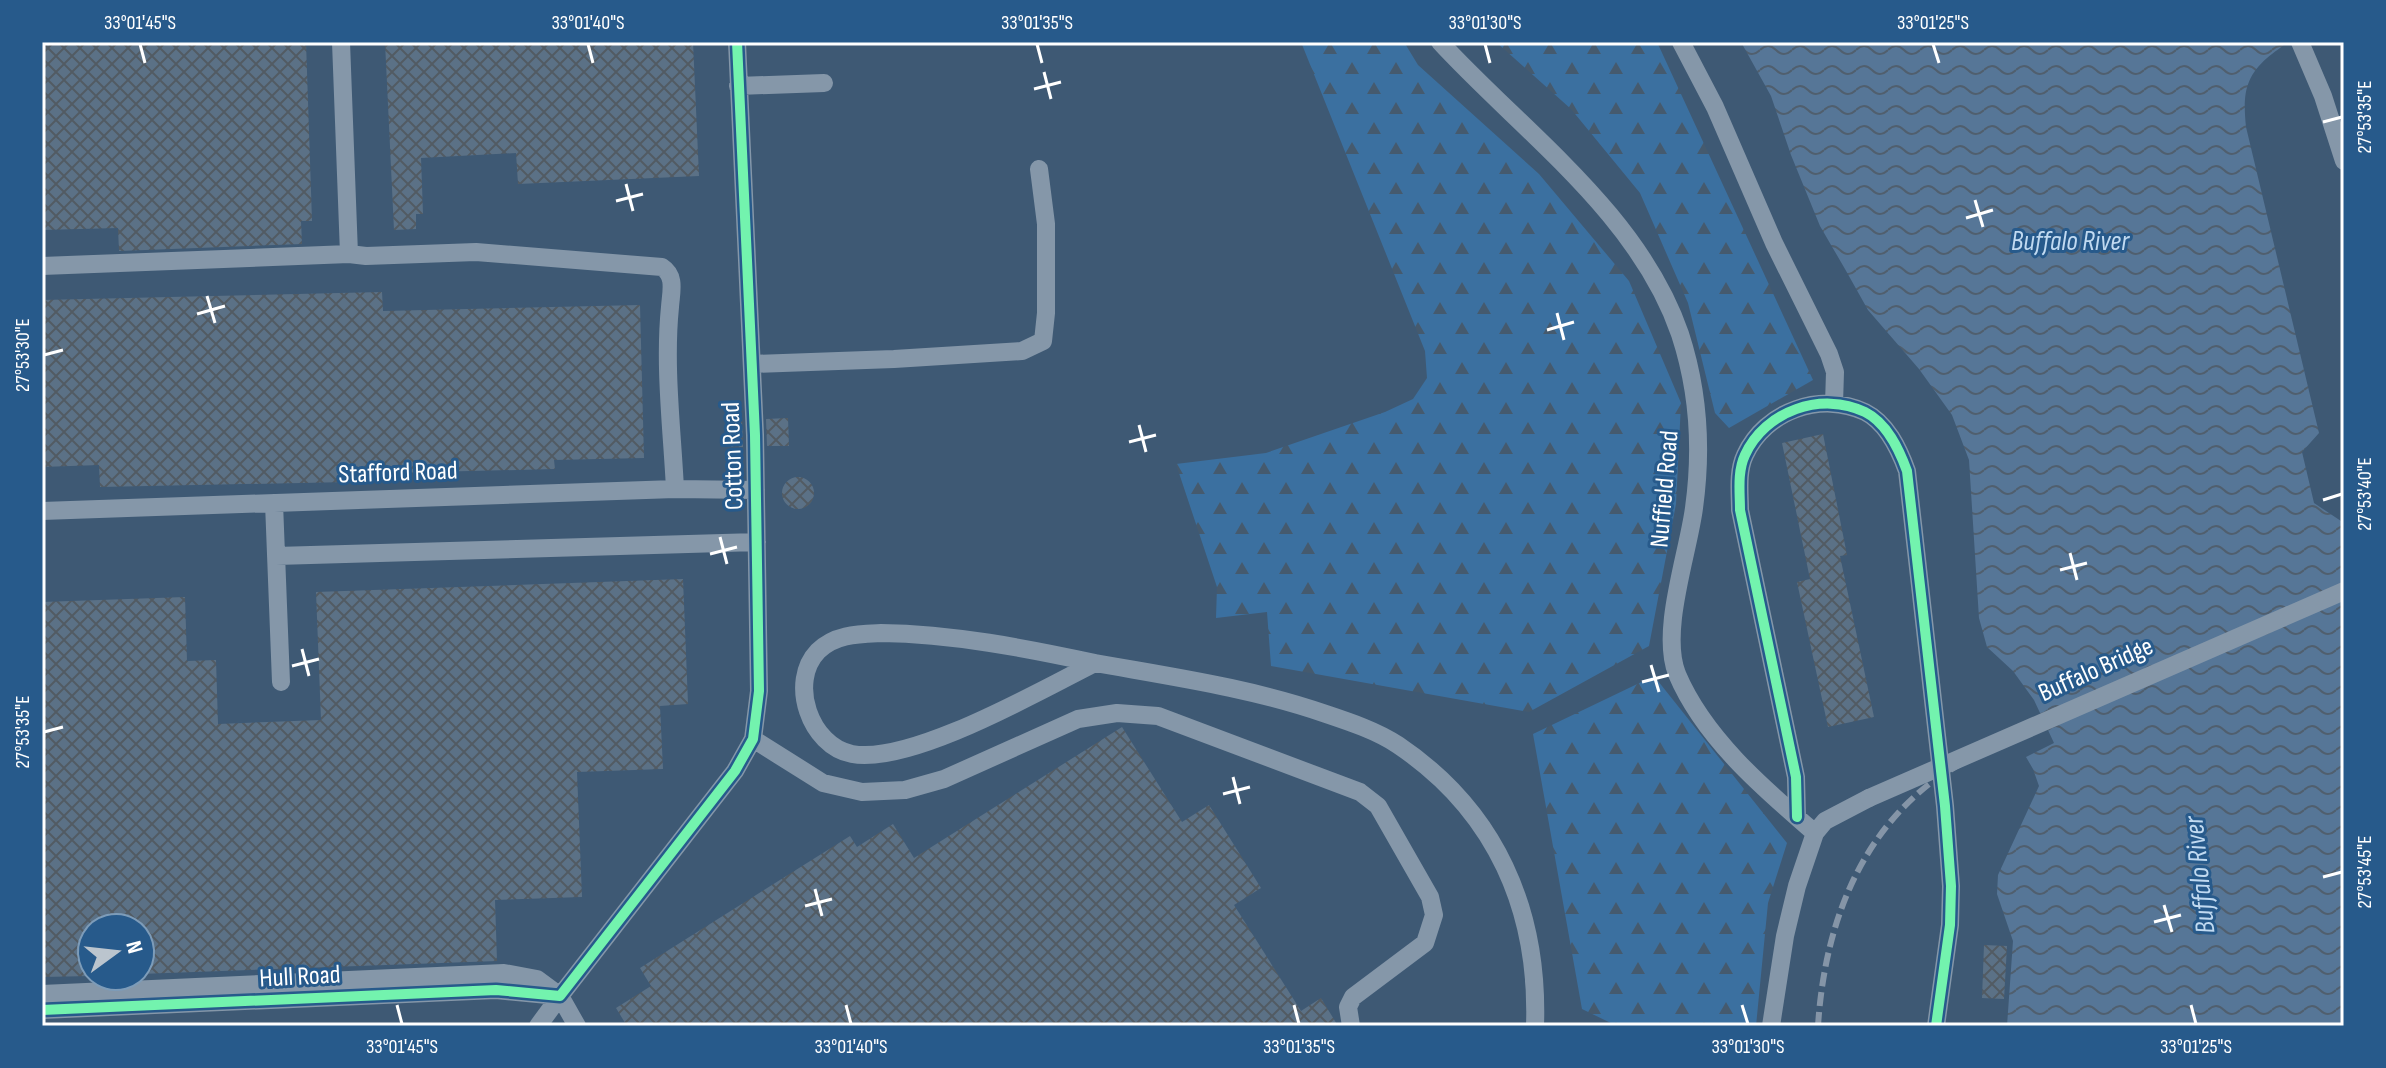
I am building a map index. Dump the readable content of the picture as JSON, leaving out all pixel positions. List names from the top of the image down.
{
  "streets": {
    "street": [
      "Cotton Road",
      "Stafford Road",
      "Nuffield Road",
      "Buffalo Bridge",
      "Hull Road"
    ]
  },
  "crossings": [
    ["Cotton Road", "Stafford Road"],
    ["Cotton Road", "Hull Road"],
    ["Nuffield Road", "Buffalo Bridge"]
  ],
  "water": ["Buffalo River"],
  "north": "right",
  "coordinates": [
    "33°01'45\"S",
    "33°01'40\"S",
    "33°01'35\"S",
    "33°01'30\"S",
    "33°01'25\"S",
    "27°53'35\"E",
    "27°53'30\"E",
    "27°53'40\"E",
    "27°53'45\"E"
  ]
}
